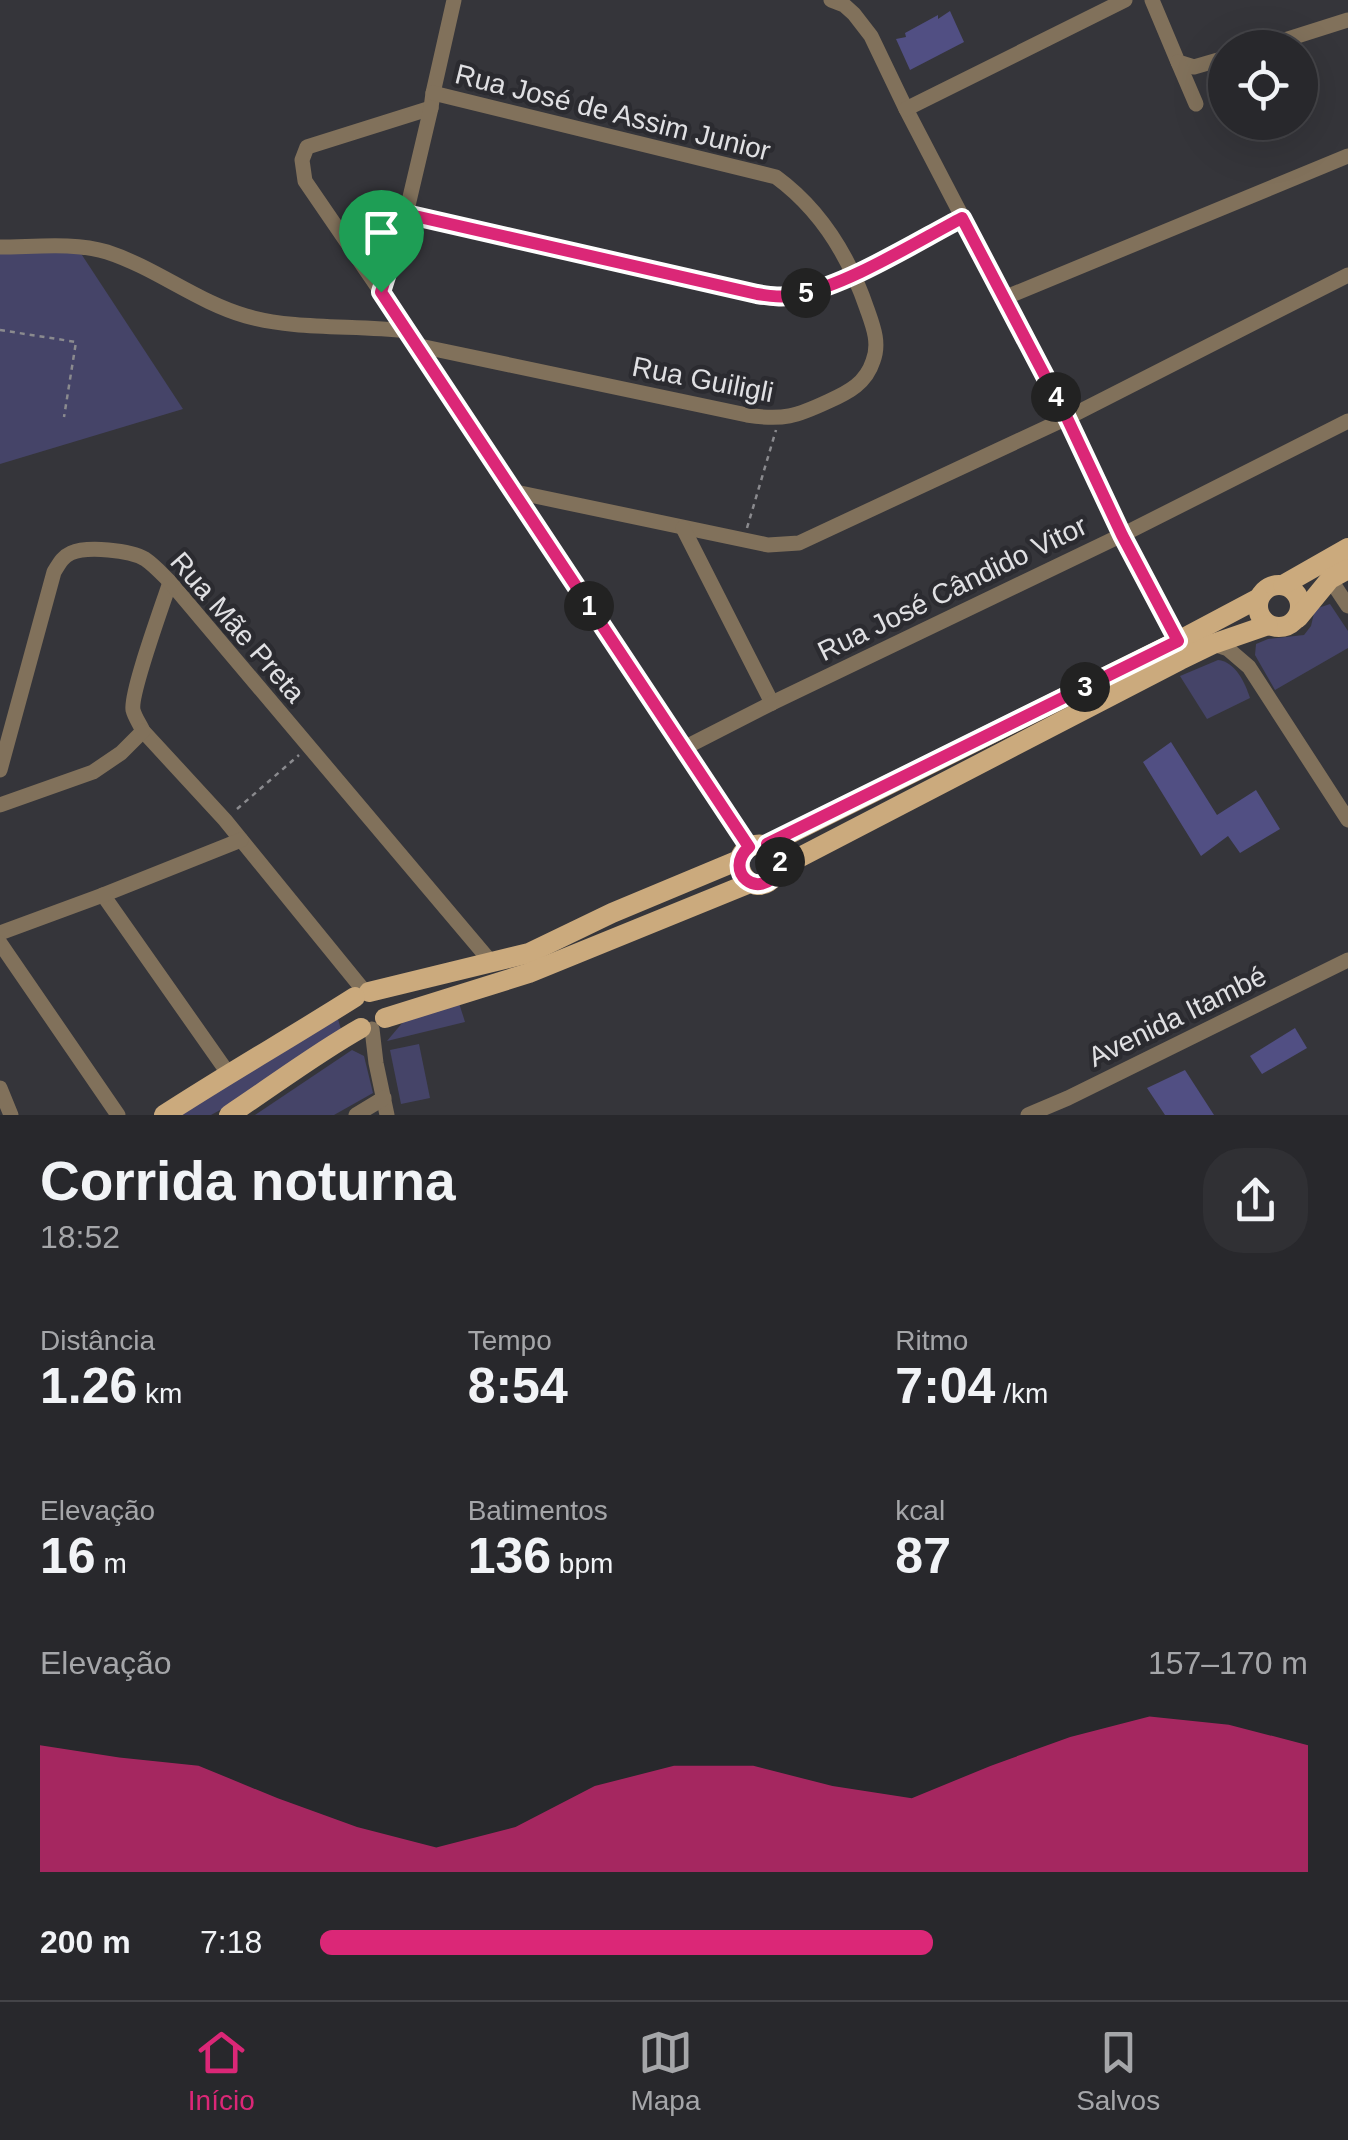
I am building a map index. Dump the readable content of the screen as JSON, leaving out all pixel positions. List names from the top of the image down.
{
  "streets": {
    "street": [
      "Rua José de Assim Junior",
      "Rua Guiligli",
      "Rua José Cândido Vitor",
      "Rua Mãe Preta",
      "Avenida Itambé"
    ]
  },
  "crossings": [
    ["Rua José de Assim Junior", "Rua Guiligli"]
  ],
  "page": {
    "pins": [
      "5",
      "4",
      "1",
      "3",
      "2"
    ],
    "heading": ["Corrida noturna", "18:52"],
    "stats": [
      ["Distância", "1.26 km"],
      ["Tempo", "8:54"],
      ["Ritmo", "7:04 /km"],
      ["Elevação", "16 m"],
      ["Batimentos", "136 bpm"],
      ["kcal", "87"]
    ],
    "chart": ["Elevação", "157–170 m"],
    "list": [
      {
        "name": "200 m",
        "note": "7:18"
      }
    ],
    "tabs": ["Início", "Mapa", "Salvos"]
  }
}
